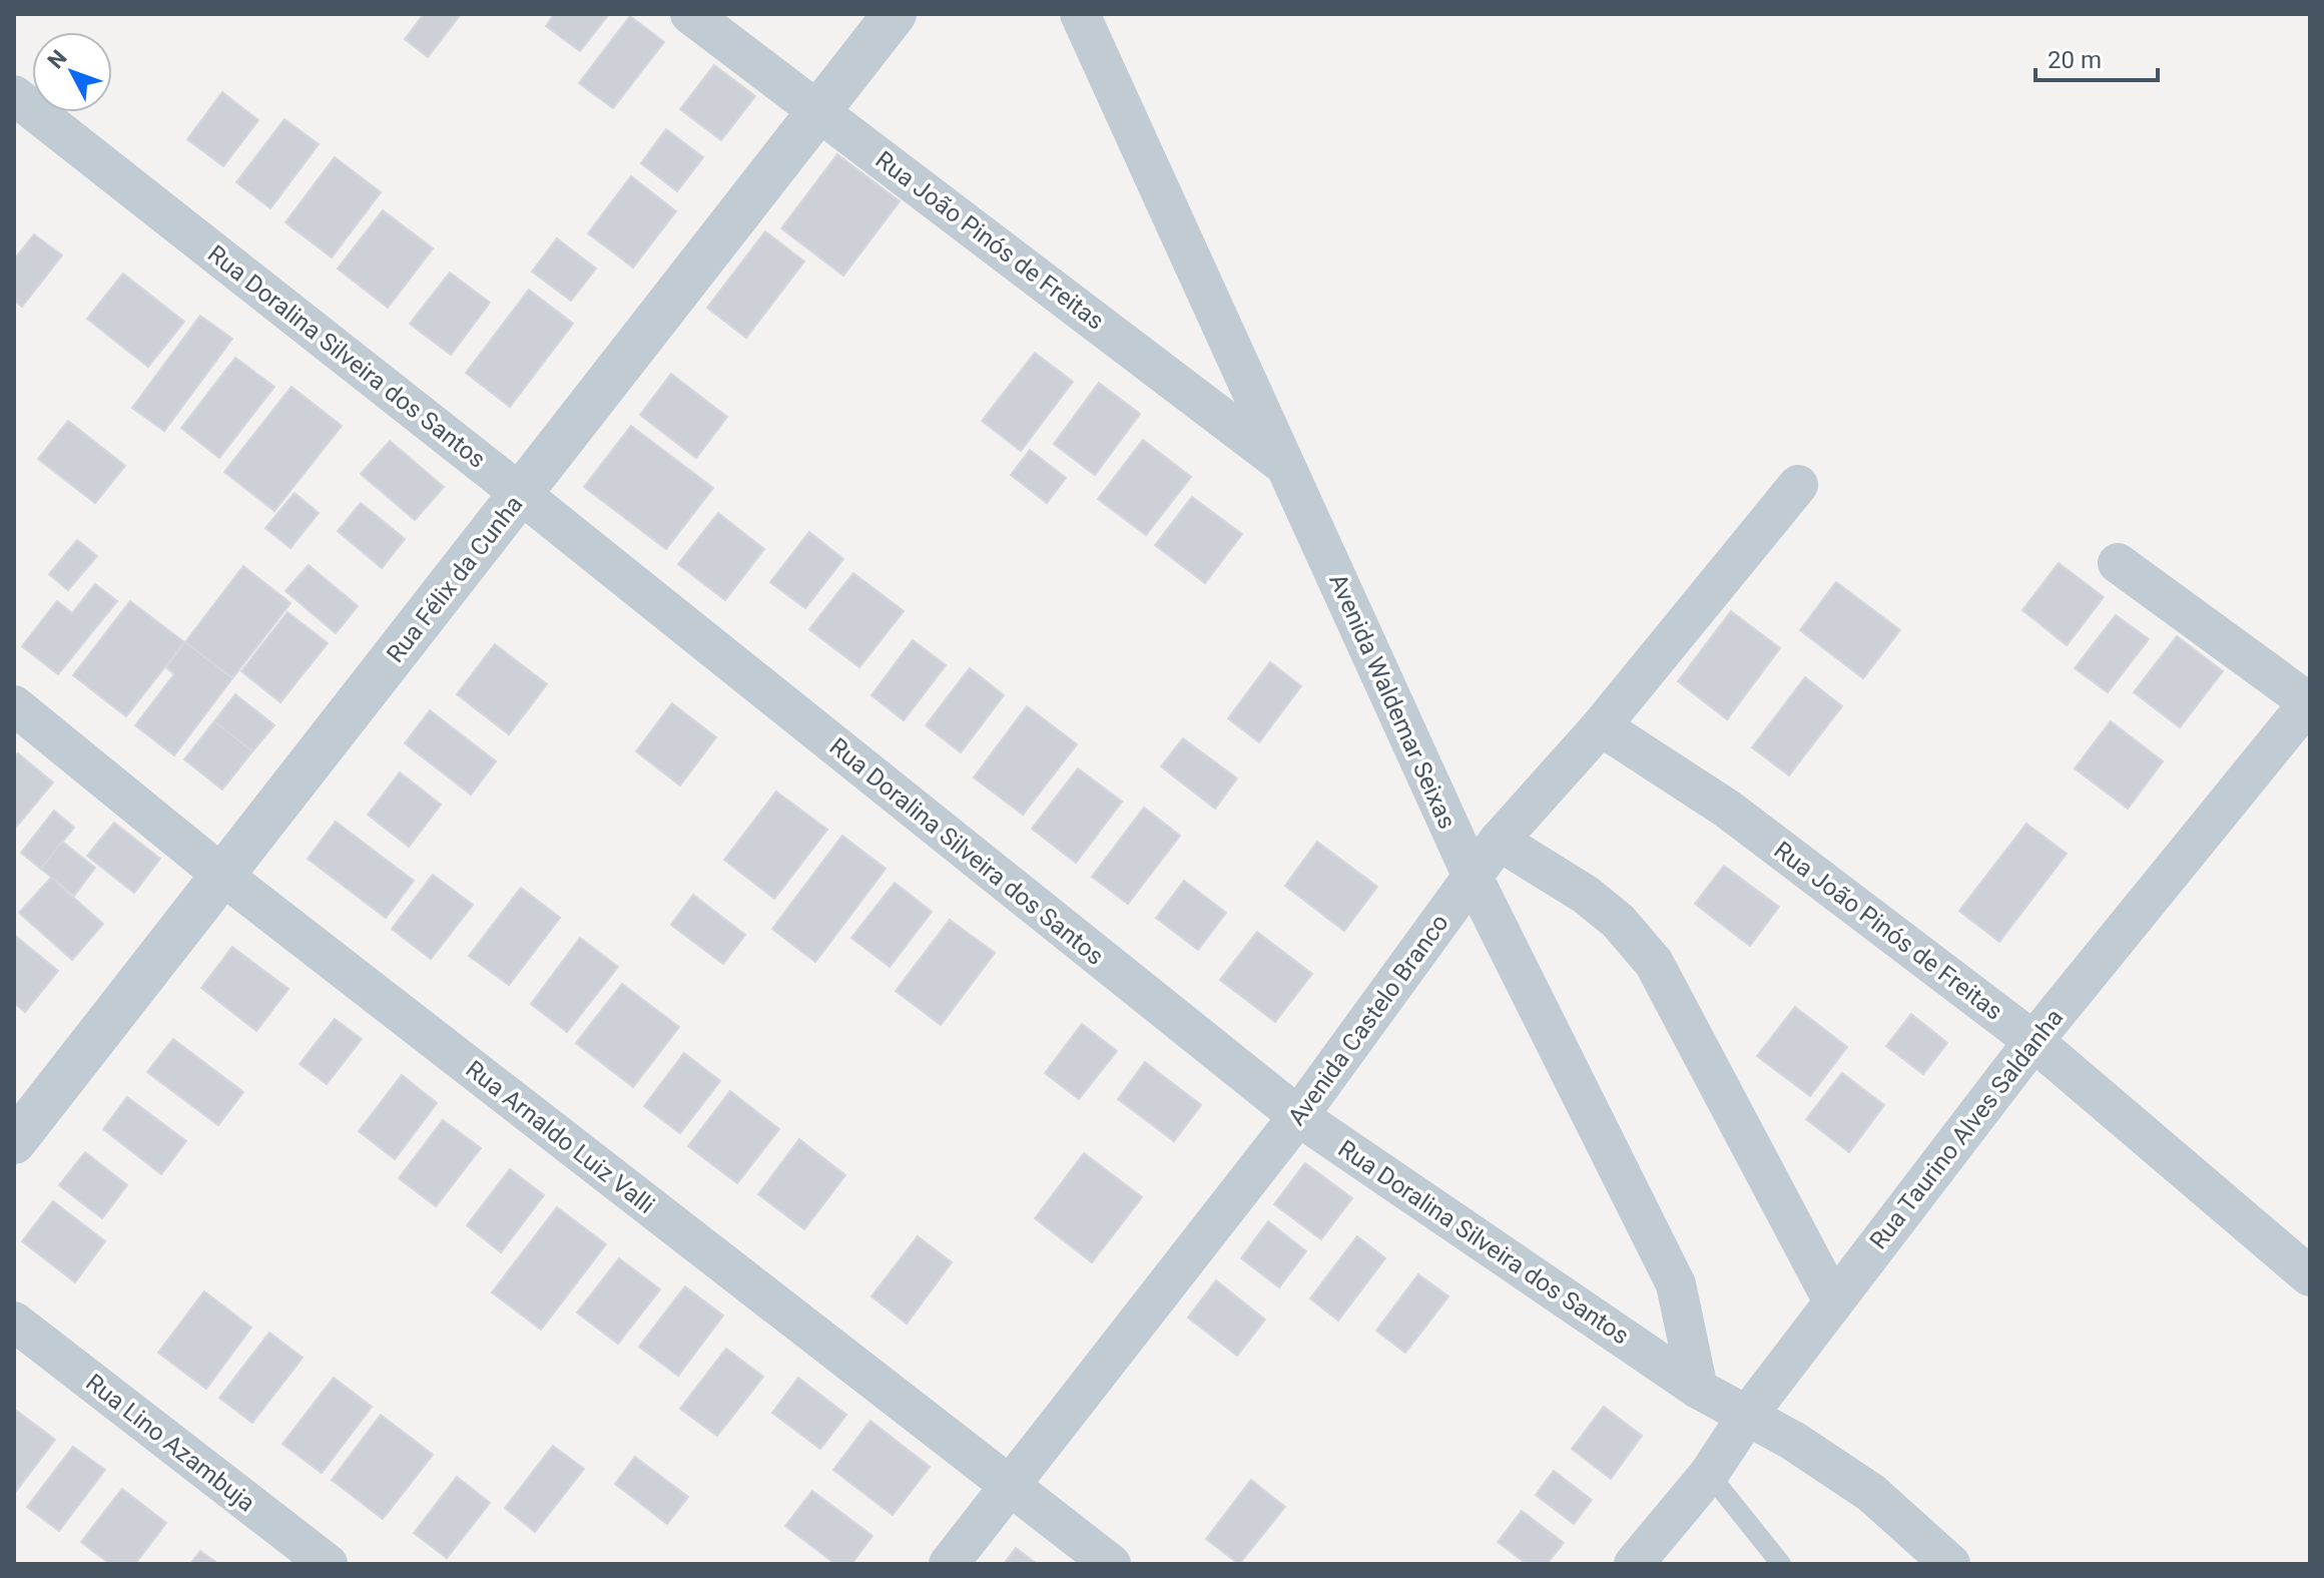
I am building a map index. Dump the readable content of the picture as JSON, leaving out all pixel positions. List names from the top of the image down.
{
  "streets": {
    "street": [
      "Rua João Pinós de Freitas",
      "Rua Doralina Silveira dos Santos",
      "Rua Félix da Cunha",
      "Avenida Waldemar Seixas",
      "Avenida Castelo Branco",
      "Rua Taurino Alves Saldanha",
      "Rua Arnaldo Luiz Valli",
      "Rua Lino Azambuja"
    ]
  },
  "crossings": [
    ["Rua João Pinós de Freitas", "Rua Félix da Cunha"],
    ["Rua João Pinós de Freitas", "Avenida Waldemar Seixas"],
    ["Rua João Pinós de Freitas", "Avenida Castelo Branco"],
    ["Rua João Pinós de Freitas", "Rua Taurino Alves Saldanha"],
    ["Rua Doralina Silveira dos Santos", "Rua Félix da Cunha"],
    ["Rua Doralina Silveira dos Santos", "Avenida Waldemar Seixas"],
    ["Rua Doralina Silveira dos Santos", "Avenida Castelo Branco"],
    ["Rua Doralina Silveira dos Santos", "Rua Taurino Alves Saldanha"],
    ["Rua Félix da Cunha", "Rua Arnaldo Luiz Valli"],
    ["Avenida Waldemar Seixas", "Avenida Castelo Branco"],
    ["Avenida Castelo Branco", "Rua Arnaldo Luiz Valli"]
  ],
  "scale_bar": "20 m",
  "north": "top left"
}
